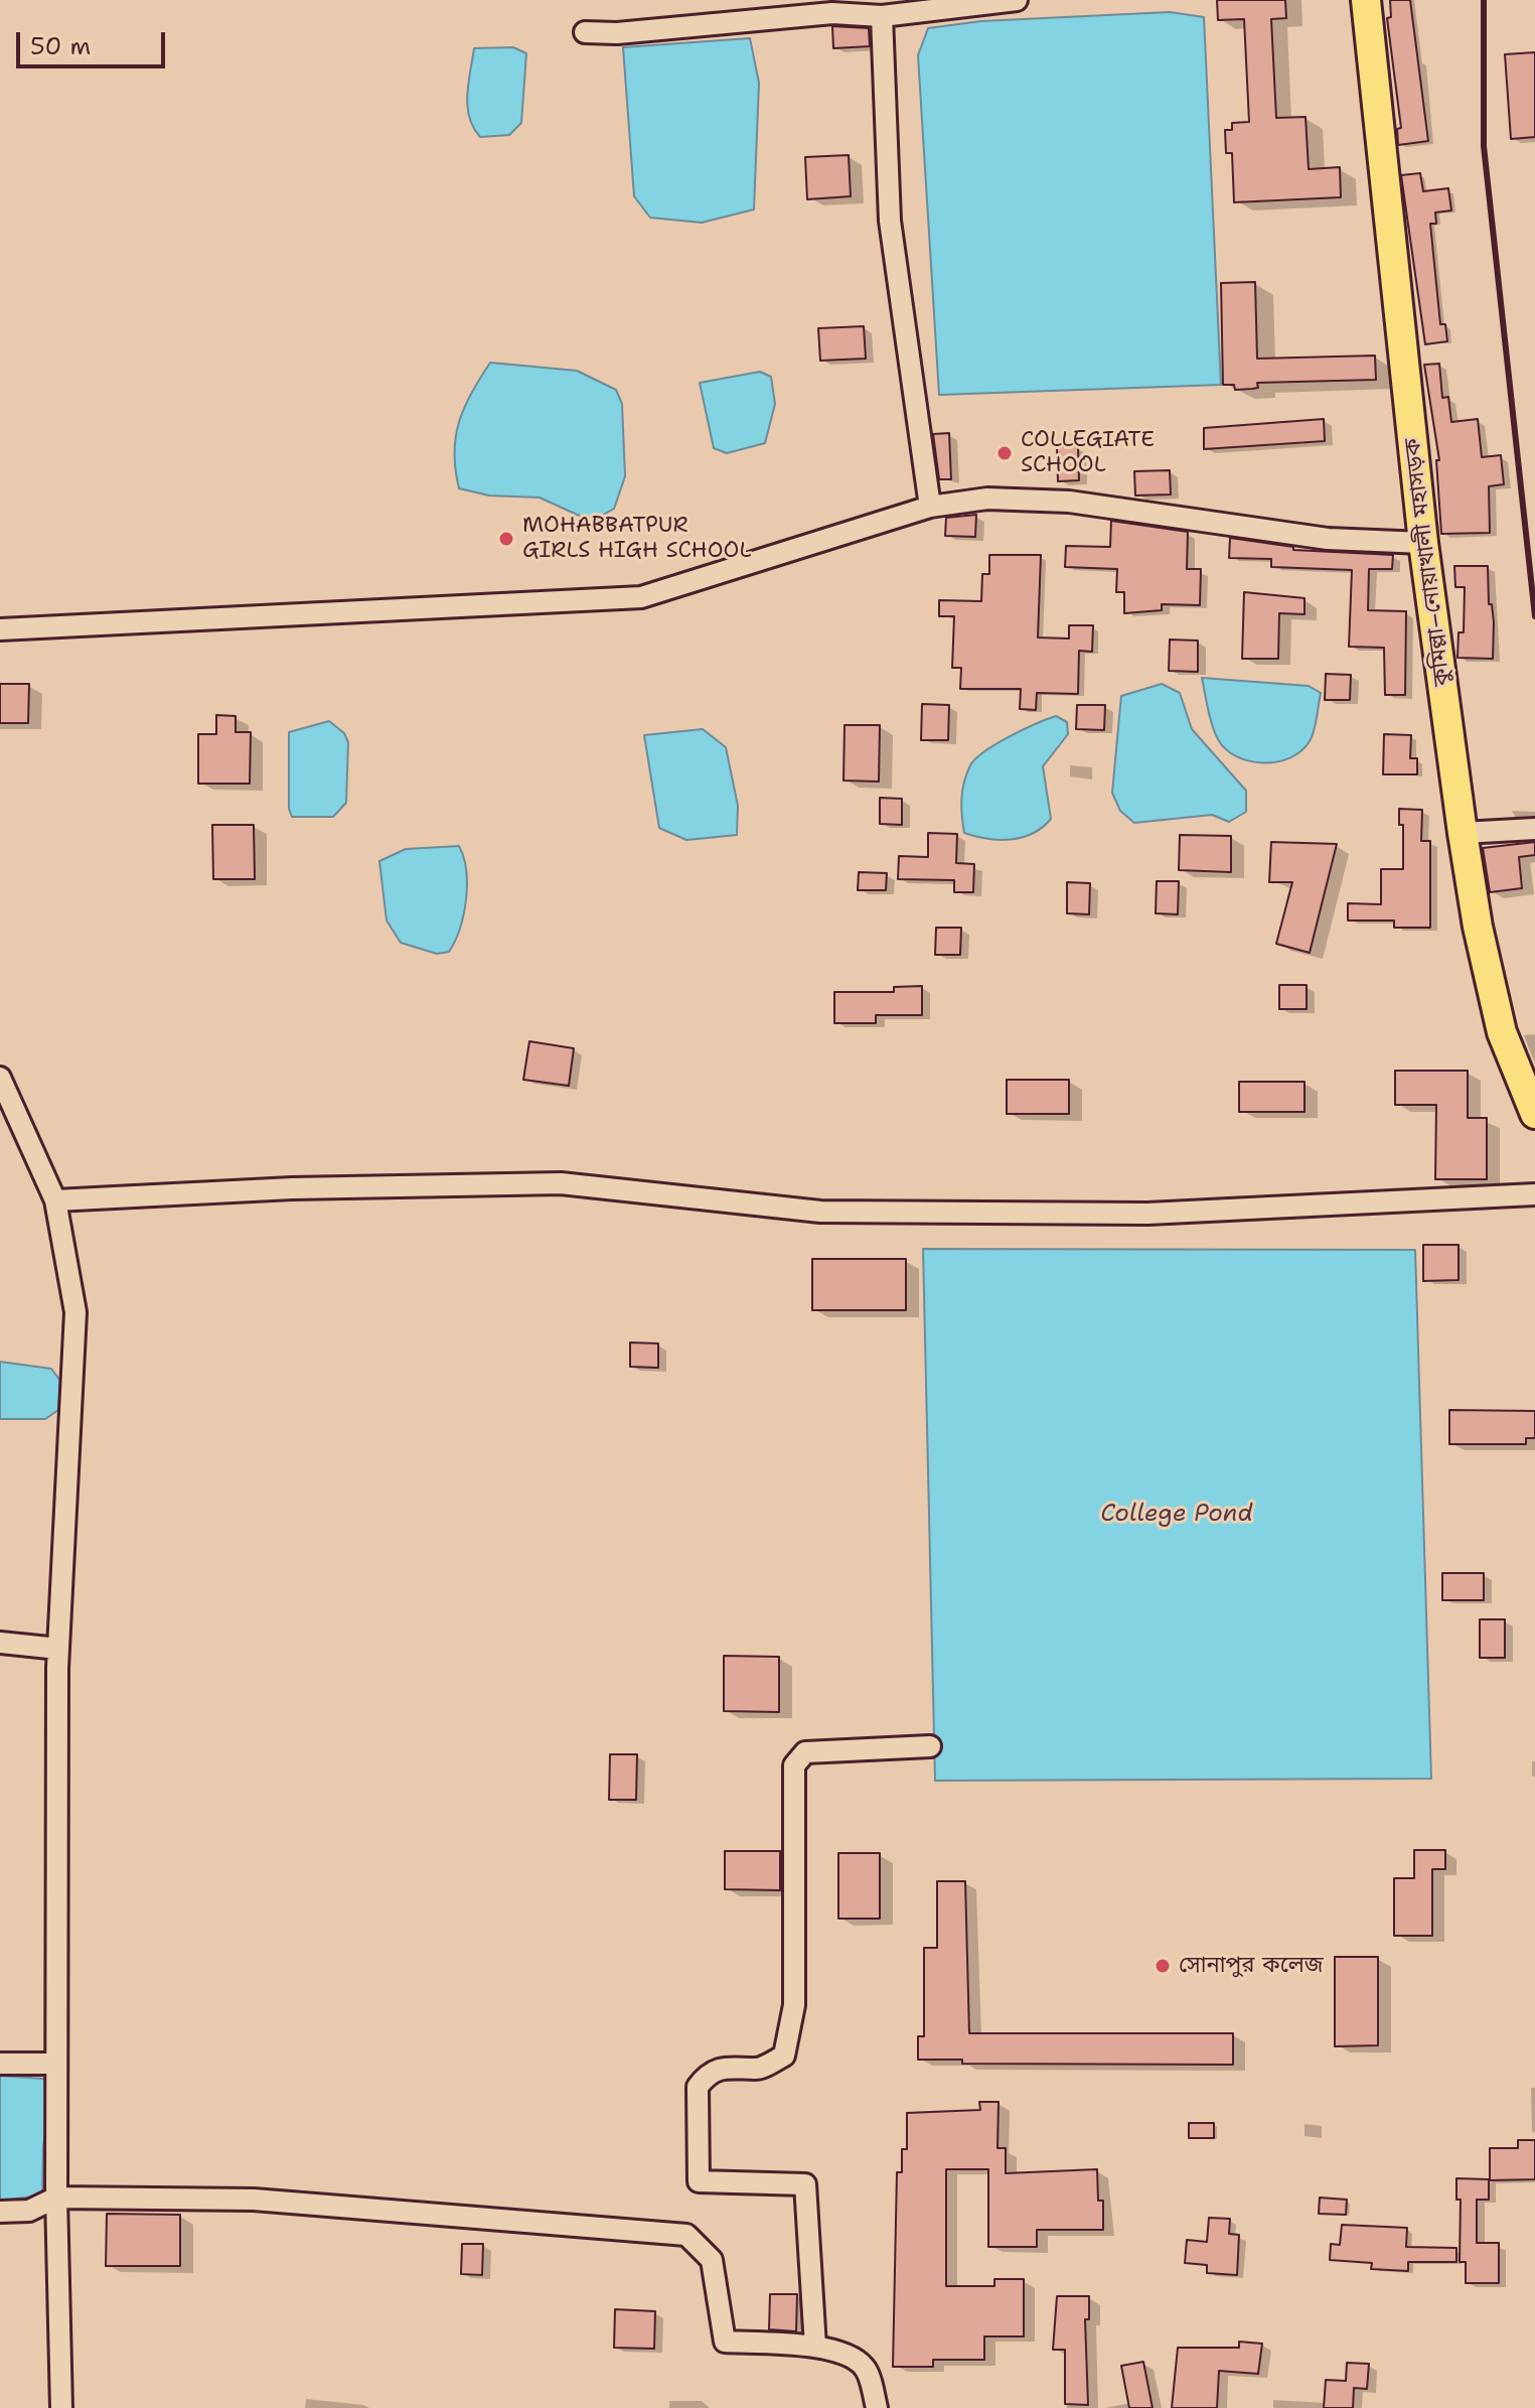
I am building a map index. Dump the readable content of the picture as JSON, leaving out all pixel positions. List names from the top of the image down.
{
  "streets": {
    "highway": ["কুমিল্লা–নোয়াখালী মহাসড়ক"]
  },
  "water": ["College Pond"],
  "places": ["COLLEGIATE SCHOOL", "MOHABBATPUR GIRLS HIGH SCHOOL", "সোনাপুর কলেজ"],
  "scale_bar": "50 m"
}
